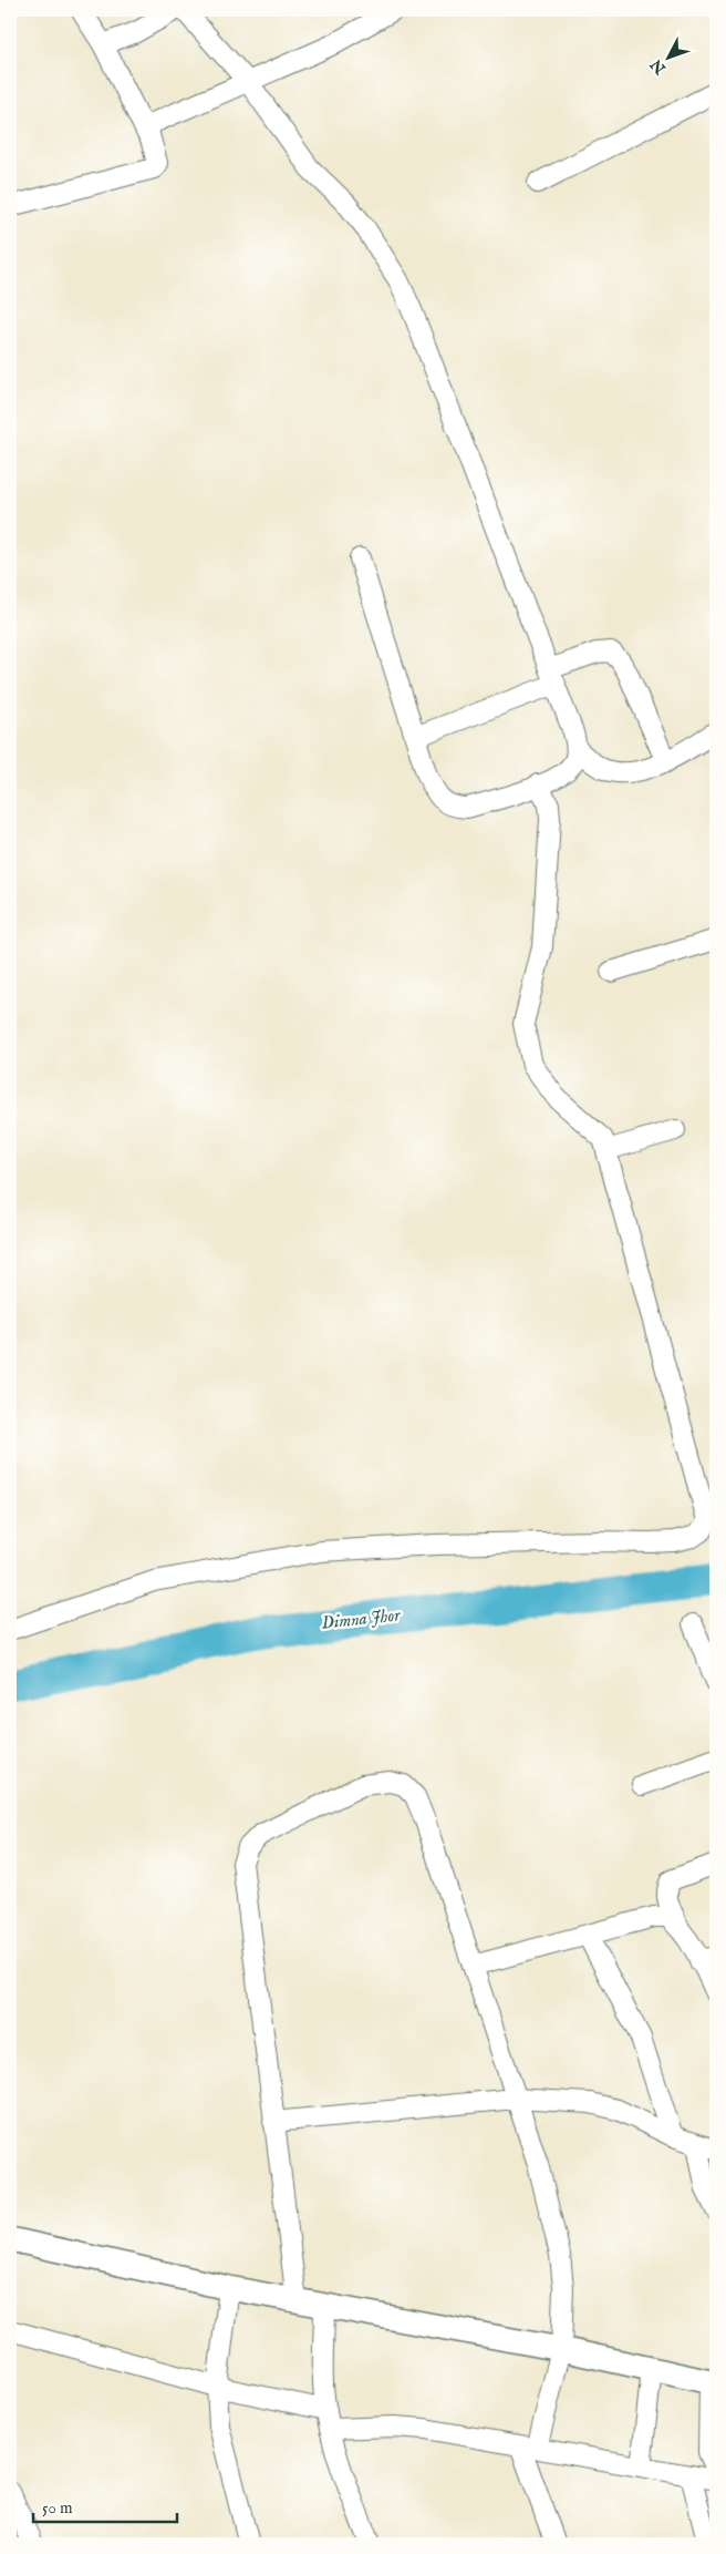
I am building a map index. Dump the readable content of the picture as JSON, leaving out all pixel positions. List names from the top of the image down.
{
  "water": ["Dimna Jhor"],
  "scale_bar": "50 m",
  "north": "bottom left"
}
